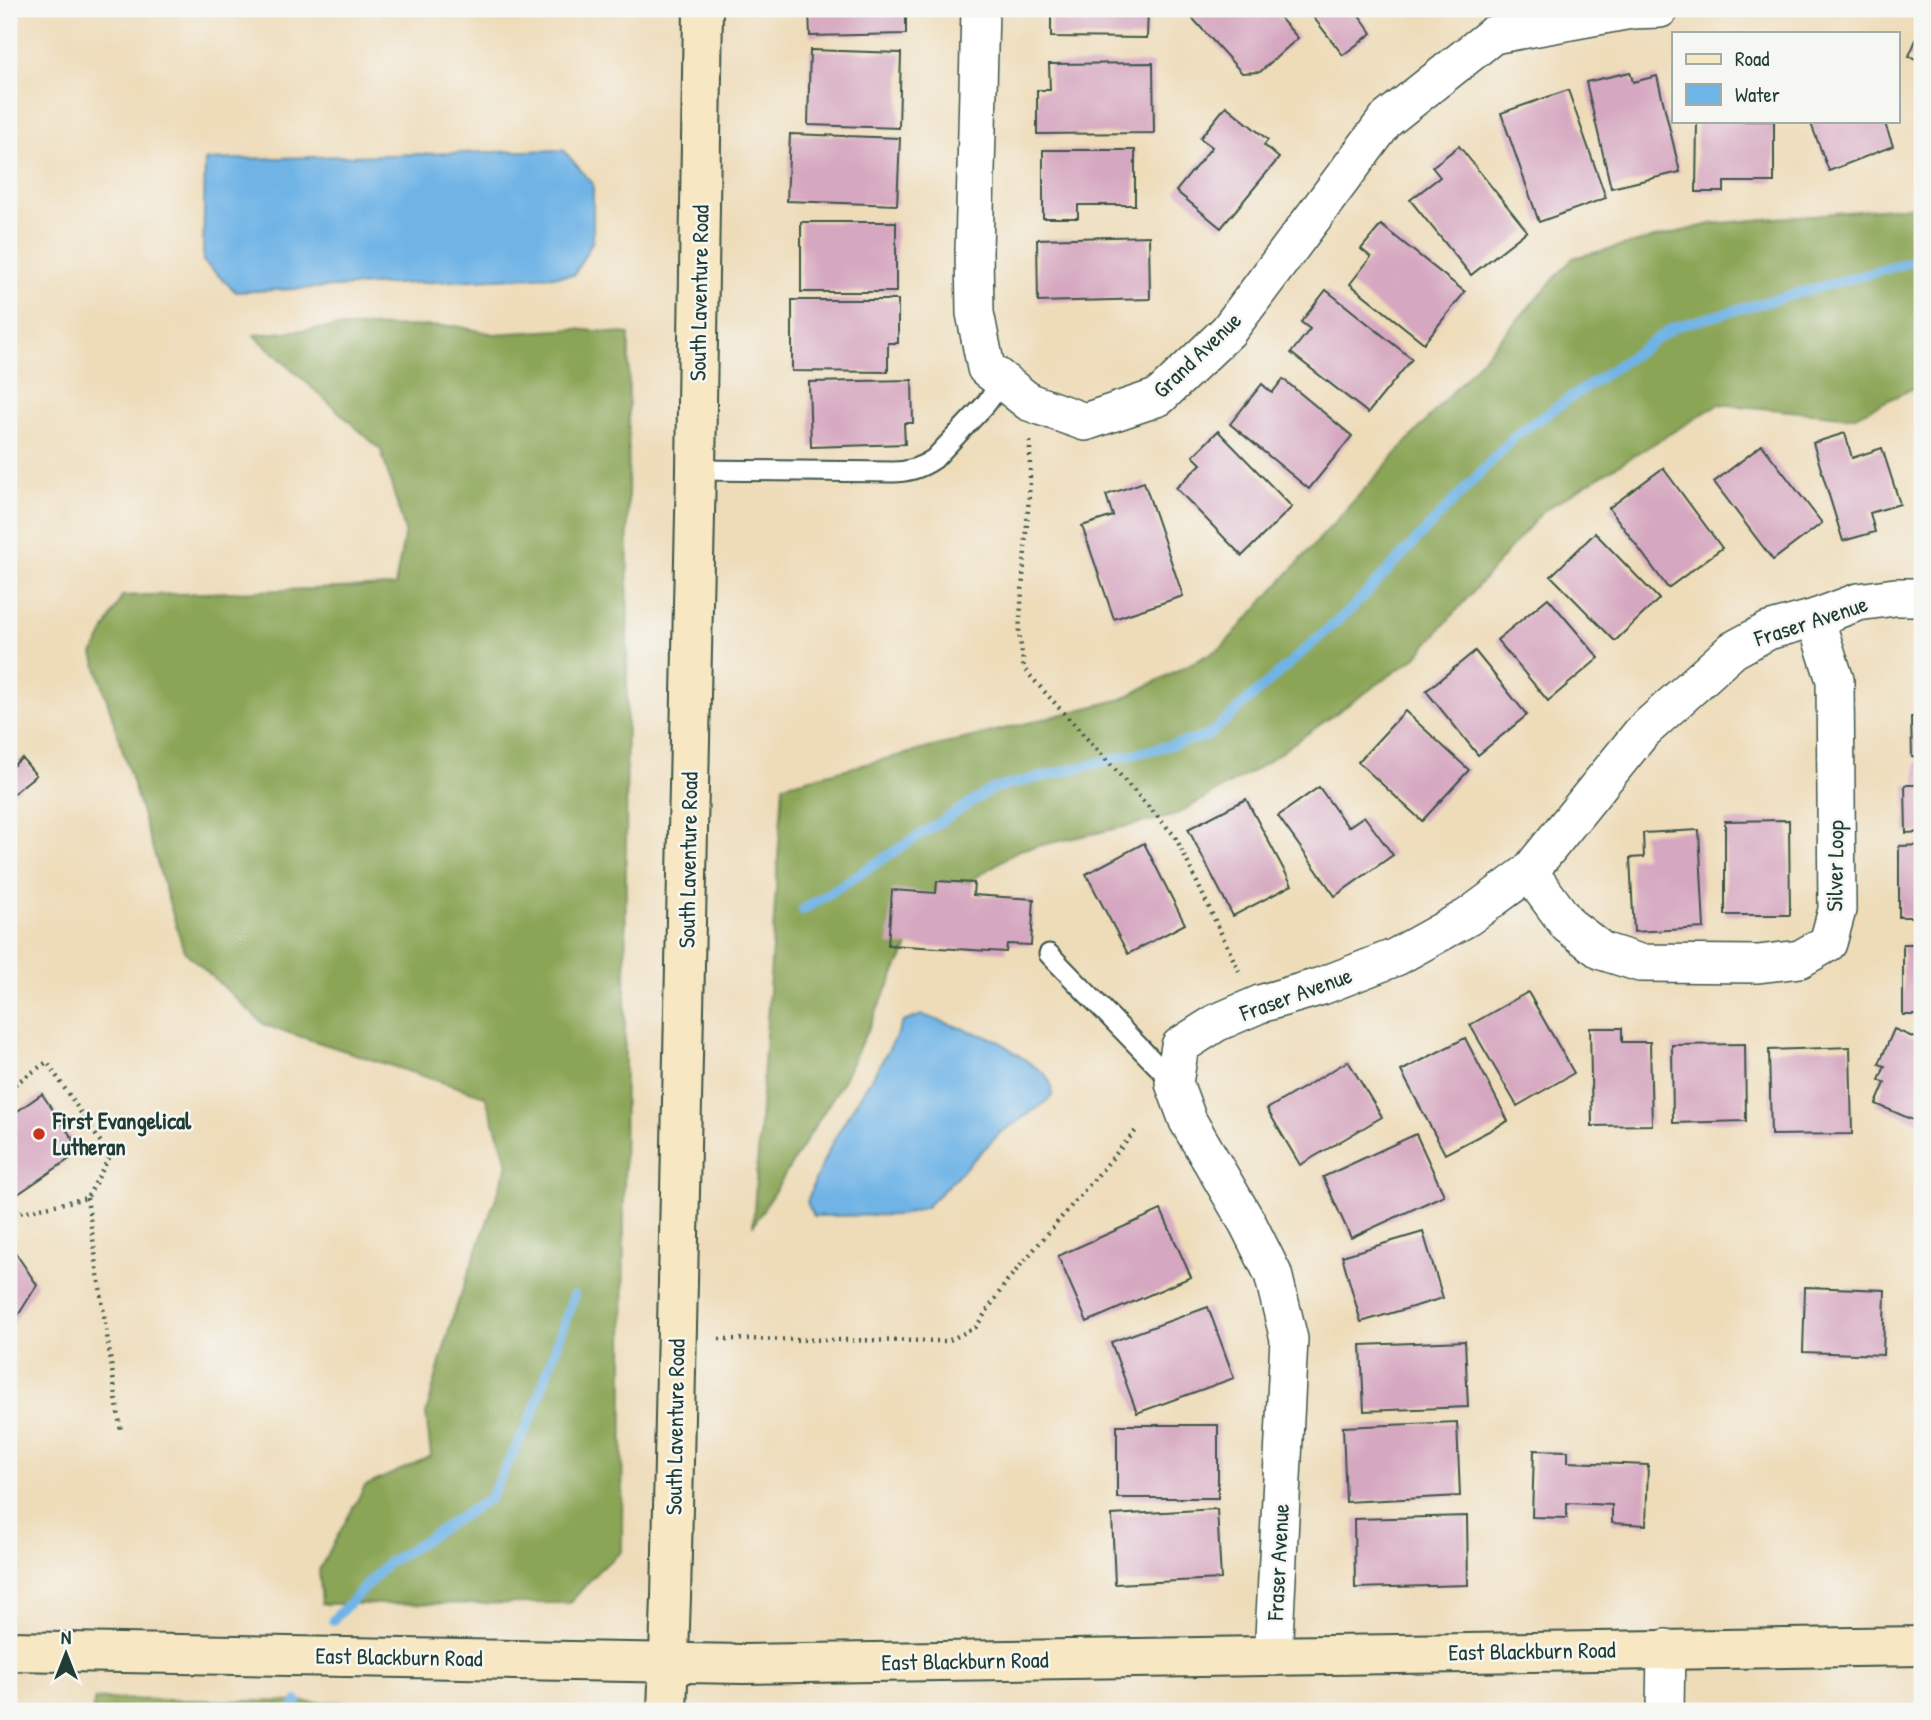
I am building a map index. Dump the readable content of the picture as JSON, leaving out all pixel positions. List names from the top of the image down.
{
  "streets": {
    "street": [
      "South Laventure Road",
      "Grand Avenue",
      "Fraser Avenue",
      "Silver Loop",
      "East Blackburn Road"
    ]
  },
  "crossings": [
    ["South Laventure Road", "East Blackburn Road"],
    ["Fraser Avenue", "Silver Loop"],
    ["Fraser Avenue", "East Blackburn Road"]
  ],
  "places": ["First Evangelical Lutheran"],
  "legend": ["Road", "Water"],
  "north": "top"
}
